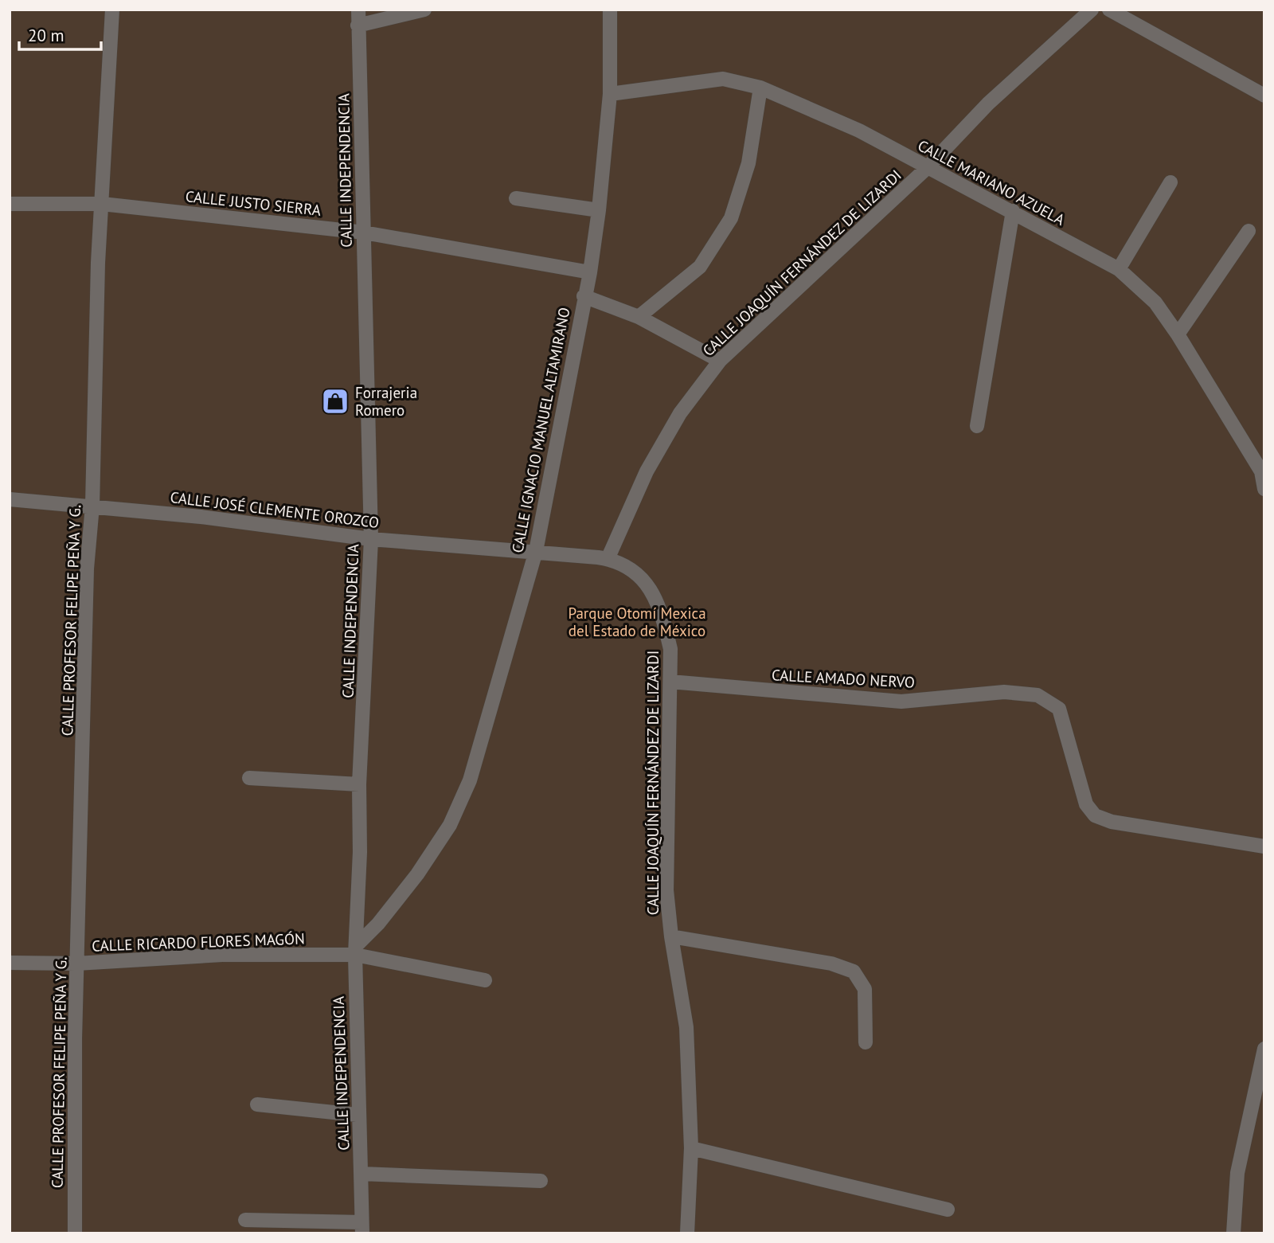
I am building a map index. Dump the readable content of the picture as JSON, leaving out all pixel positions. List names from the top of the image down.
{
  "streets": {
    "street": [
      "CALLE INDEPENDENCIA",
      "CALLE MARIANO AZUELA",
      "CALLE JUSTO SIERRA",
      "CALLE JOAQUÍN FERNÁNDEZ DE LIZARDI",
      "CALLE IGNACIO MANUEL ALTAMIRANO",
      "CALLE JOSÉ CLEMENTE OROZCO",
      "CALLE PROFESOR FELIPE PEÑA Y G.",
      "CALLE AMADO NERVO",
      "CALLE RICARDO FLORES MAGÓN"
    ]
  },
  "crossings": [
    ["CALLE INDEPENDENCIA", "CALLE JUSTO SIERRA"],
    ["CALLE INDEPENDENCIA", "CALLE IGNACIO MANUEL ALTAMIRANO"],
    ["CALLE INDEPENDENCIA", "CALLE JOSÉ CLEMENTE OROZCO"],
    ["CALLE INDEPENDENCIA", "CALLE RICARDO FLORES MAGÓN"],
    ["CALLE MARIANO AZUELA", "CALLE JOAQUÍN FERNÁNDEZ DE LIZARDI"],
    ["CALLE MARIANO AZUELA", "CALLE IGNACIO MANUEL ALTAMIRANO"],
    ["CALLE JUSTO SIERRA", "CALLE IGNACIO MANUEL ALTAMIRANO"],
    ["CALLE JUSTO SIERRA", "CALLE PROFESOR FELIPE PEÑA Y G."],
    ["CALLE JOAQUÍN FERNÁNDEZ DE LIZARDI", "CALLE IGNACIO MANUEL ALTAMIRANO"],
    ["CALLE JOAQUÍN FERNÁNDEZ DE LIZARDI", "CALLE JOSÉ CLEMENTE OROZCO"],
    ["CALLE JOAQUÍN FERNÁNDEZ DE LIZARDI", "CALLE AMADO NERVO"],
    ["CALLE IGNACIO MANUEL ALTAMIRANO", "CALLE JOSÉ CLEMENTE OROZCO"],
    ["CALLE IGNACIO MANUEL ALTAMIRANO", "CALLE RICARDO FLORES MAGÓN"],
    ["CALLE JOSÉ CLEMENTE OROZCO", "CALLE PROFESOR FELIPE PEÑA Y G."],
    ["CALLE PROFESOR FELIPE PEÑA Y G.", "CALLE RICARDO FLORES MAGÓN"]
  ],
  "parks": ["Parque Otomí Mexica del Estado de México"],
  "places": {
    "shop": ["Forrajeria Romero"]
  },
  "scale_bar": "20 m"
}
